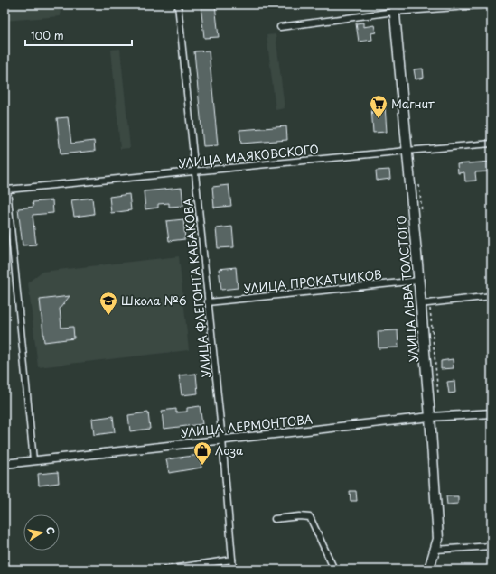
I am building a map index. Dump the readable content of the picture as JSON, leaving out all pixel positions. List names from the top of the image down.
{
  "streets": {
    "main road": ["УЛИЦА ЛЬВА ТОЛСТОГО"],
    "street": [
      "УЛИЦА МАЯКОВСКОГО",
      "УЛИЦА ПРОКАТЧИКОВ",
      "УЛИЦА ФЛЕГОНТА КАБАКОВА",
      "УЛИЦА ЛЕРМОНТОВА"
    ]
  },
  "crossings": [
    ["УЛИЦА МАЯКОВСКОГО", "УЛИЦА ФЛЕГОНТА КАБАКОВА"],
    ["УЛИЦА МАЯКОВСКОГО", "УЛИЦА ЛЬВА ТОЛСТОГО"],
    ["УЛИЦА МАЯКОВСКОГО", "УЛИЦА ЛЕРМОНТОВА"],
    ["УЛИЦА ПРОКАТЧИКОВ", "УЛИЦА ФЛЕГОНТА КАБАКОВА"],
    ["УЛИЦА ПРОКАТЧИКОВ", "УЛИЦА ЛЬВА ТОЛСТОГО"],
    ["УЛИЦА ФЛЕГОНТА КАБАКОВА", "УЛИЦА ЛЕРМОНТОВА"],
    ["УЛИЦА ЛЬВА ТОЛСТОГО", "УЛИЦА ЛЕРМОНТОВА"]
  ],
  "places": {
    "supermarket": ["Магнит"],
    "school or university": ["Школа №6"],
    "shop": ["Лоза"]
  },
  "scale_bar": "100 m",
  "north": "right"
}
